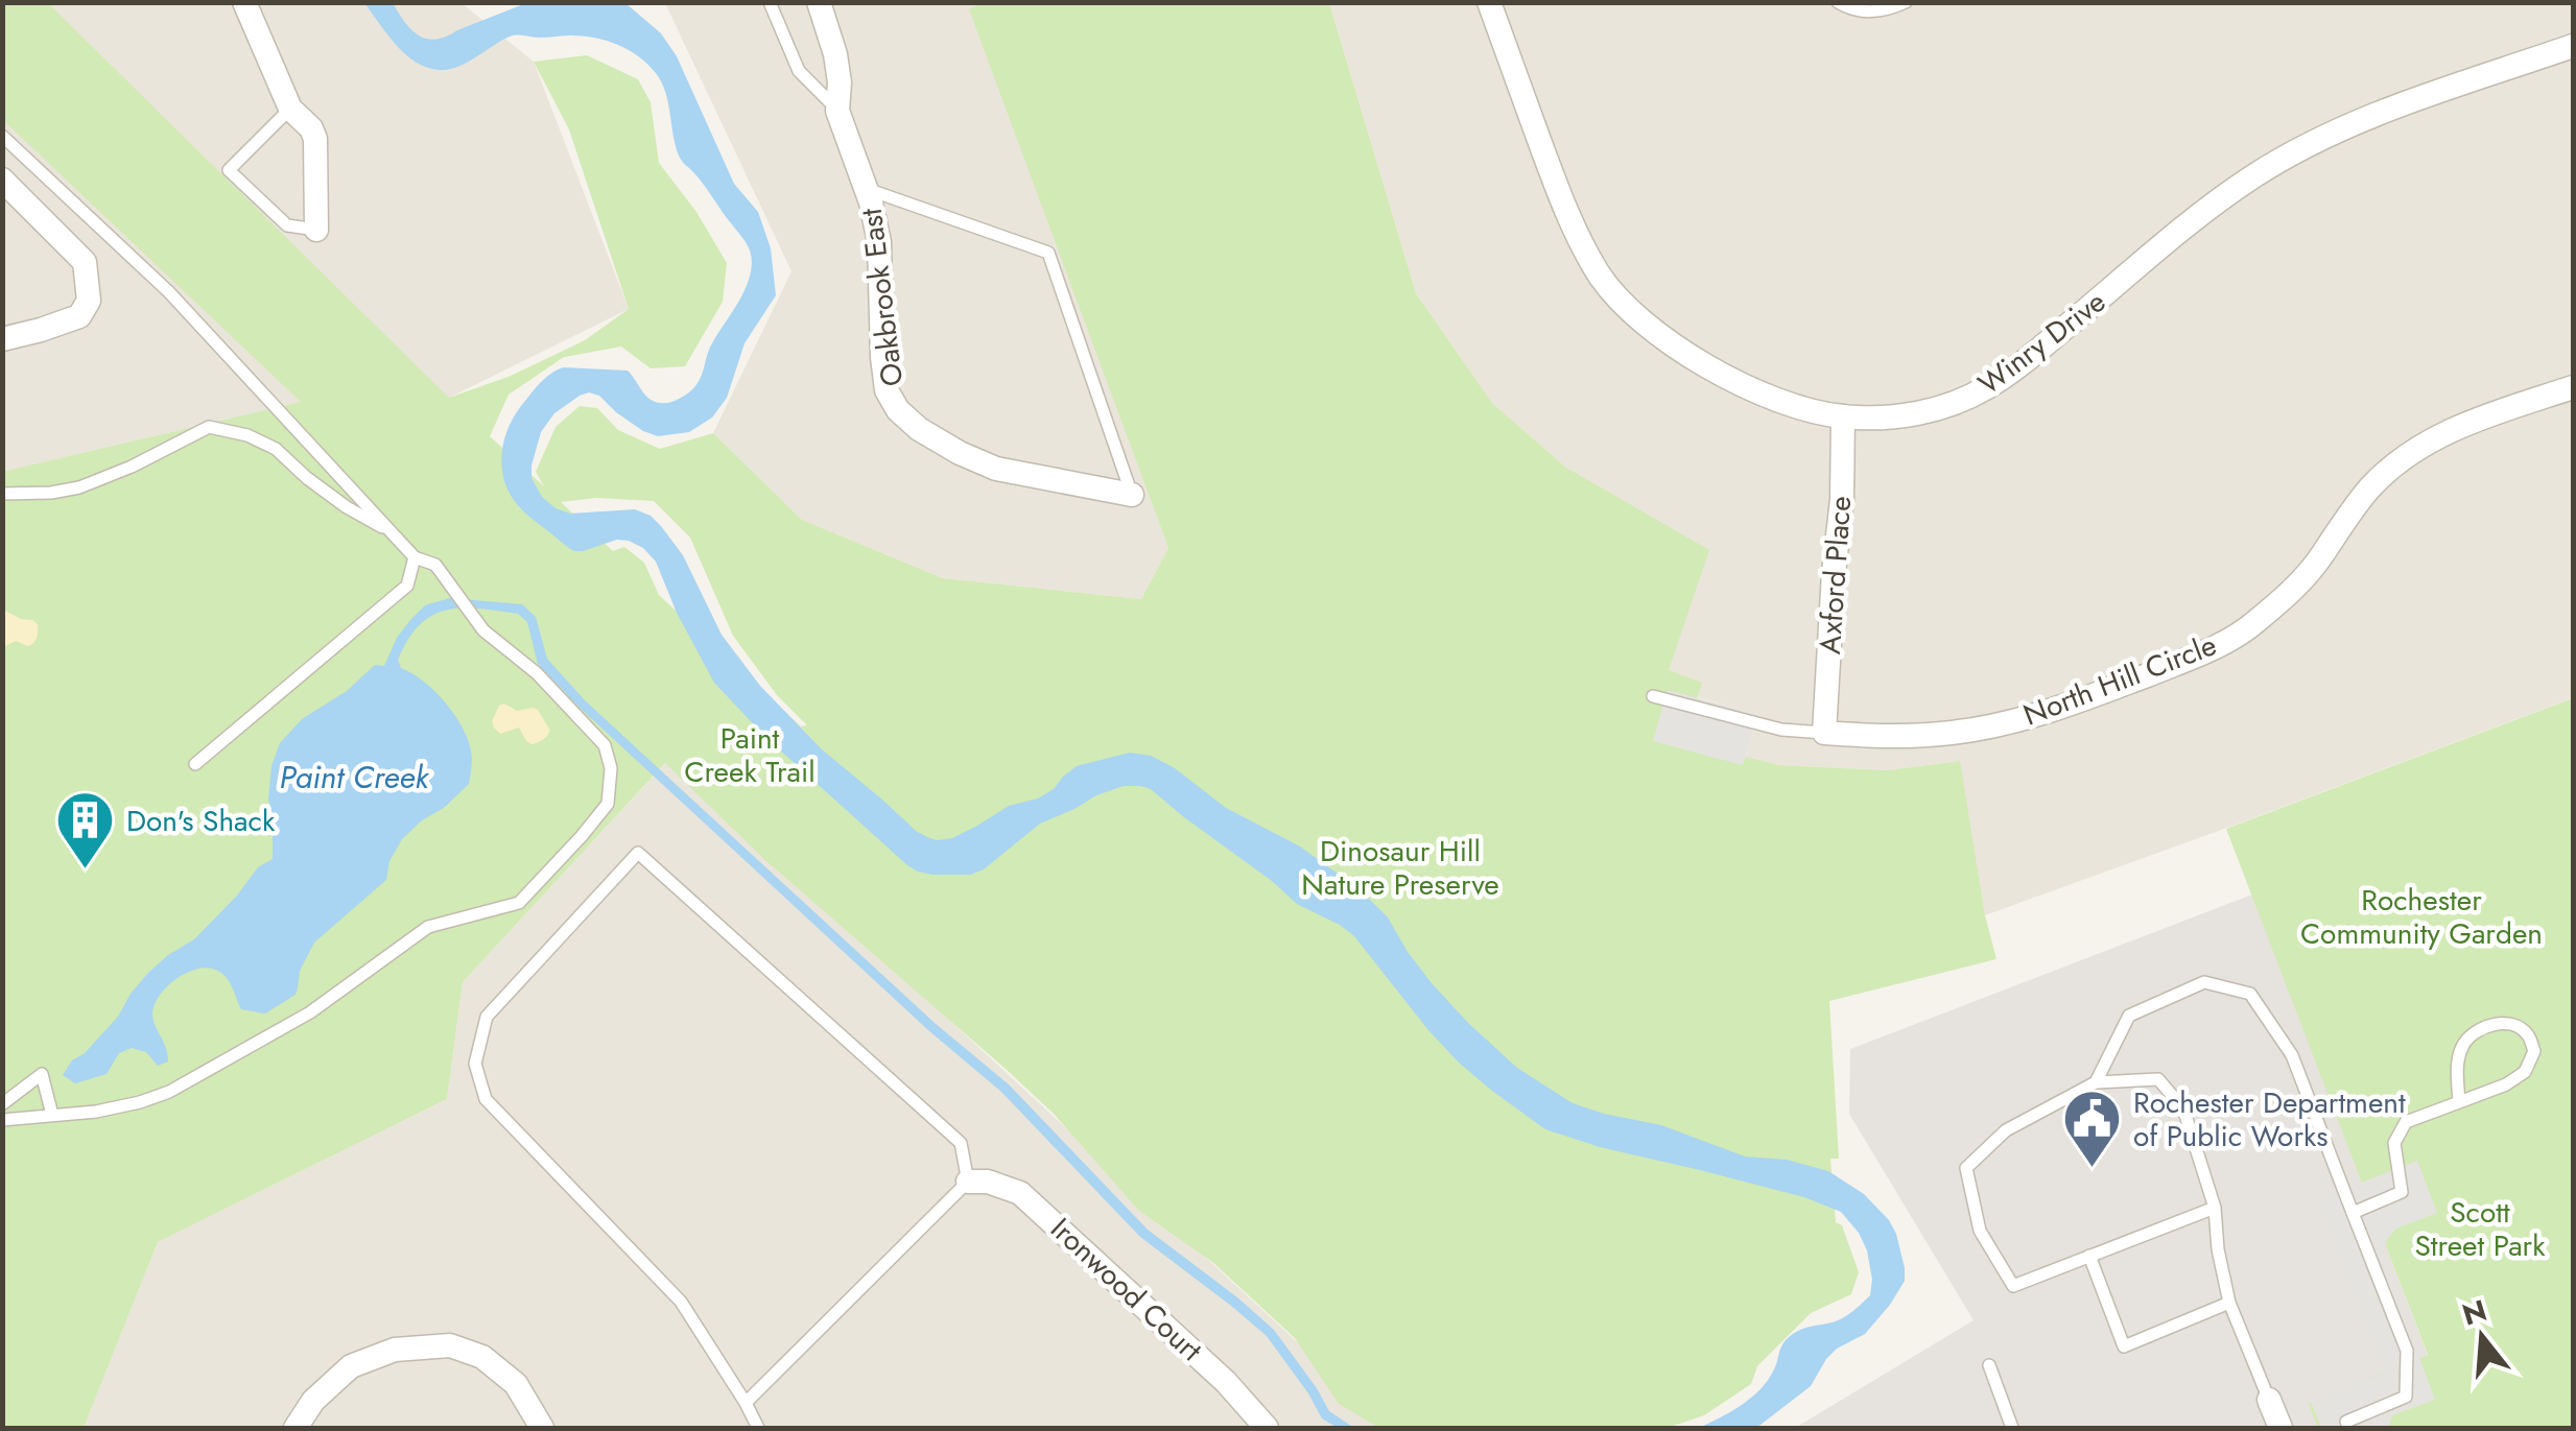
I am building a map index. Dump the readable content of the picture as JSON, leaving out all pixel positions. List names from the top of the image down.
{
  "streets": {
    "street": [
      "Oakbrook East",
      "Winry Drive",
      "Axford Place",
      "North Hill Circle",
      "Ironwood Court"
    ]
  },
  "crossings": [
    ["Winry Drive", "Axford Place"],
    ["Axford Place", "North Hill Circle"]
  ],
  "water": ["Paint Creek"],
  "parks": [
    "Paint Creek Trail",
    "Dinosaur Hill Nature Preserve",
    "Rochester Community Garden",
    "Scott Street Park"
  ],
  "places": {
    "building": ["Don's Shack"],
    "public building": ["Rochester Department of Public Works"]
  },
  "north": "top"
}
